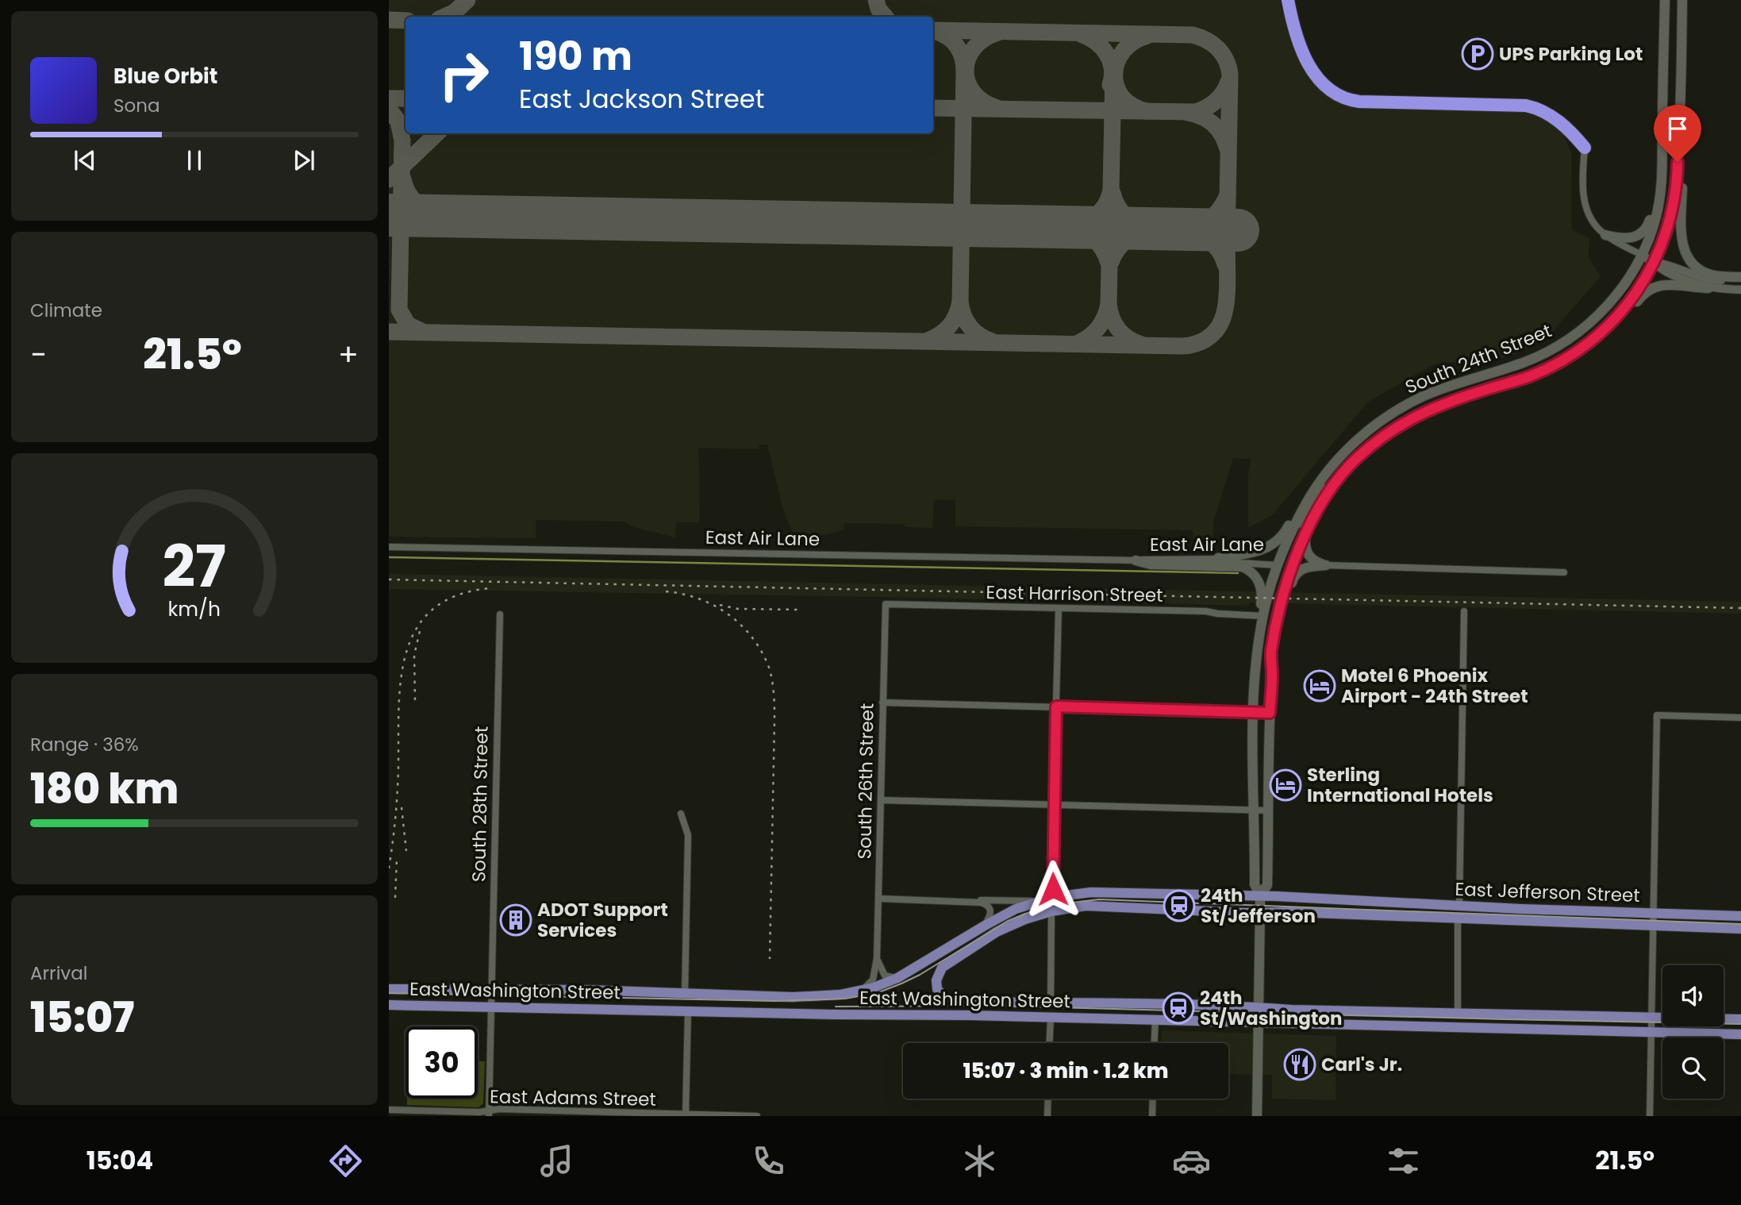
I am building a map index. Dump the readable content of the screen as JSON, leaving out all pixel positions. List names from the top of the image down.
{
  "streets": {
    "main road": ["South 24th Street", "East Jefferson Street", "East Washington Street"],
    "street": [
      "East Air Lane",
      "East Harrison Street",
      "South 26th Street",
      "South 28th Street",
      "East Adams Street"
    ]
  },
  "crossings": [
    ["South 24th Street", "East Air Lane"],
    ["South 24th Street", "East Harrison Street"],
    ["South 24th Street", "East Jefferson Street"],
    ["South 24th Street", "East Washington Street"],
    ["East Harrison Street", "South 26th Street"],
    ["South 26th Street", "East Jefferson Street"],
    ["South 28th Street", "East Washington Street"],
    ["South 28th Street", "East Adams Street"],
    ["East Jefferson Street", "East Washington Street"]
  ],
  "places": {
    "parking": ["UPS Parking Lot"],
    "hotel": ["Motel 6 Phoenix Airport - 24th Street", "Sterling International Hotels"],
    "station": ["24th St/Jefferson", "24th St/Washington"],
    "building": ["ADOT Support Services"],
    "restaurant": ["Carl's Jr."]
  },
  "page": {
    "turn": ["190 m", "East Jackson Street"],
    "song": ["Blue Orbit", "Sona"],
    "tile": [
      "Climate",
      ["Range · 36%", "180 km"],
      ["Arrival", "15:07"]
    ],
    "heat": ["−", "21.5°", "+"],
    "limit": "30",
    "trip": "15:07 · 3 min · 1.2 km",
    "tabs": ["15:04", "21.5°"],
    "gauge": ["27", "km/h"]
  }
}
